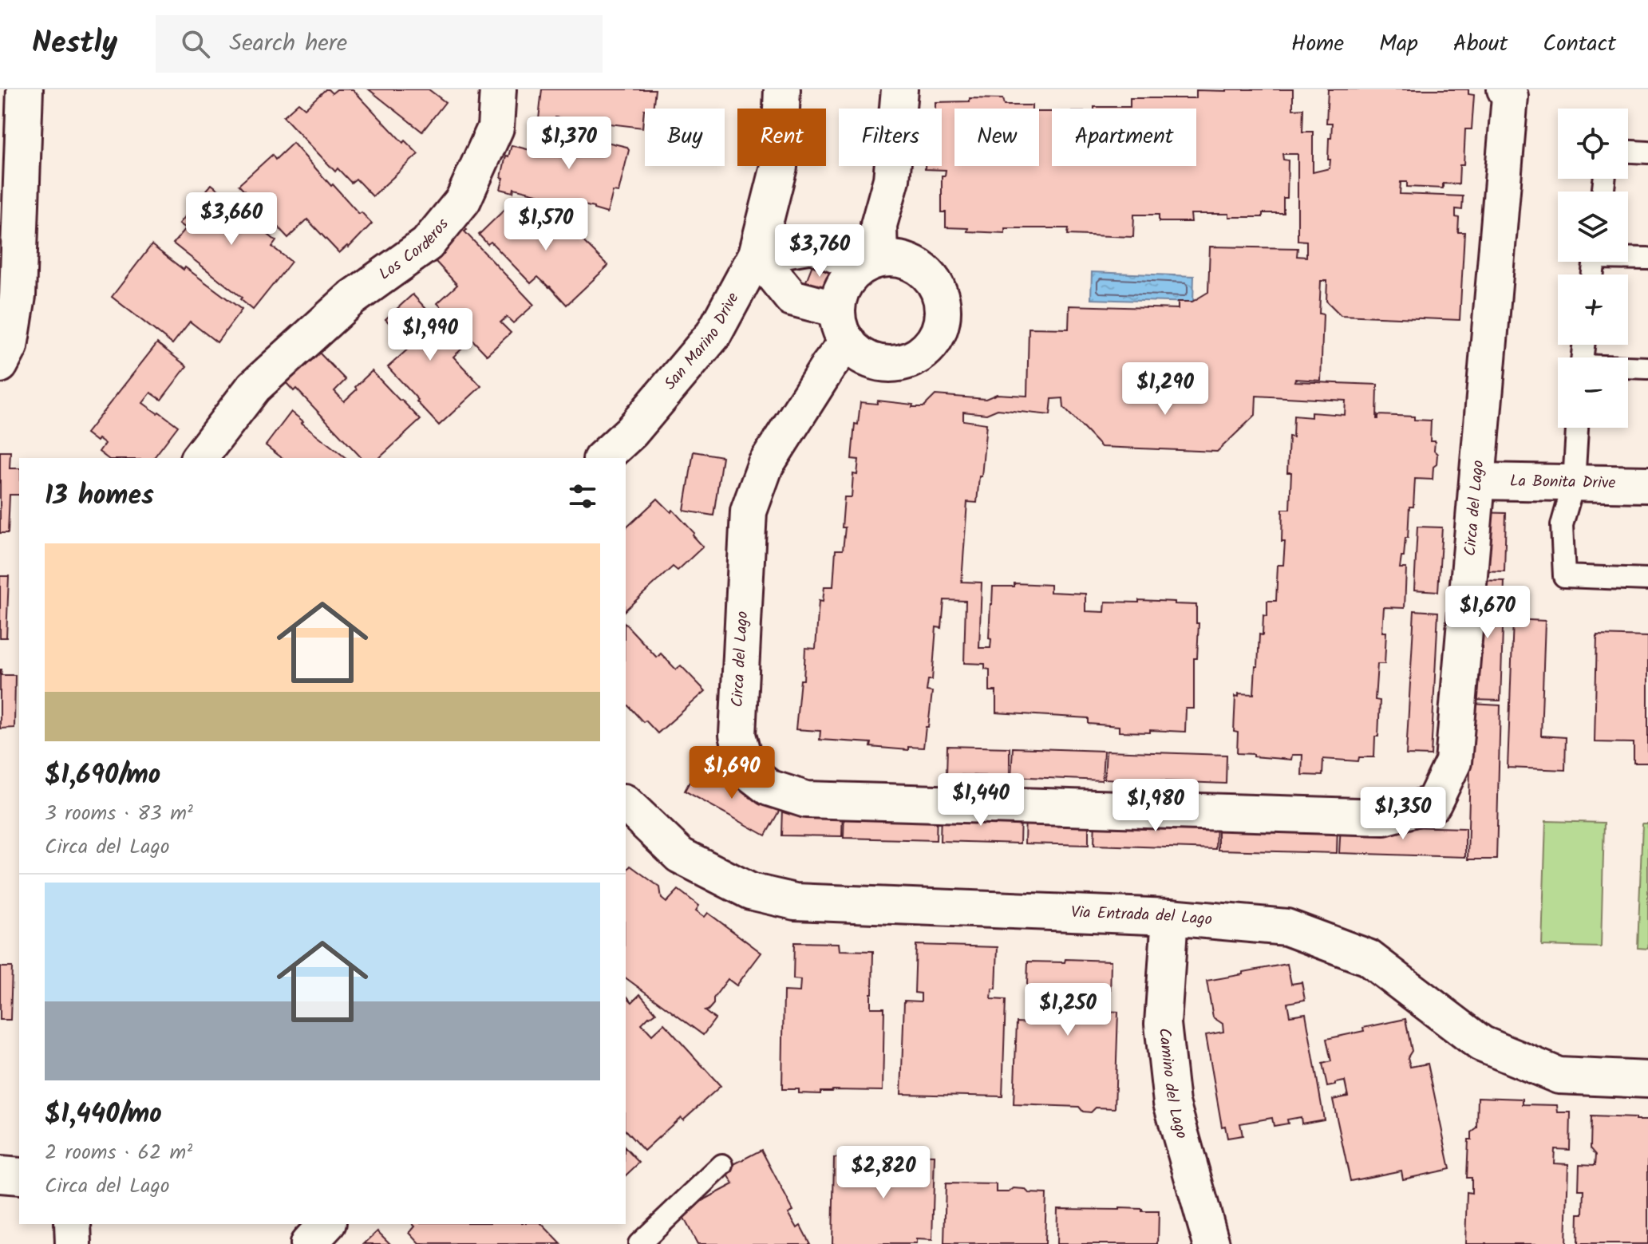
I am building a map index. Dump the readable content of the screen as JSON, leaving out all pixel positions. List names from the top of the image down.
{
  "streets": {
    "street": [
      "Los Corderos",
      "San Marino Drive",
      "La Bonita Drive",
      "Circa del Lago",
      "Via Entrada del Lago",
      "Camino del Lago"
    ]
  },
  "crossings": [
    ["La Bonita Drive", "Circa del Lago"],
    ["Via Entrada del Lago", "Camino del Lago"]
  ],
  "page": {
    "header": "Nestly",
    "search": "Search here",
    "nav": [
      "Home",
      "Map",
      "About",
      "Contact"
    ],
    "map_buttons": ["+", "−"],
    "chip": [
      "Buy",
      "Rent",
      "Filters",
      "New",
      "Apartment"
    ],
    "price": [
      "$1,370",
      "$3,660",
      "$1,570",
      "$3,760",
      "$1,990",
      "$1,290",
      "$1,670",
      "$1,690",
      "$1,440",
      "$1,980",
      "$1,350",
      "$1,250",
      "$2,820"
    ],
    "heading": "13 homes",
    "list": [
      {
        "name": "$1,690/mo",
        "note": "3 rooms · 83 m² · Circa del Lago"
      },
      {
        "name": "$1,440/mo",
        "note": "2 rooms · 62 m² · Circa del Lago"
      }
    ]
  }
}
